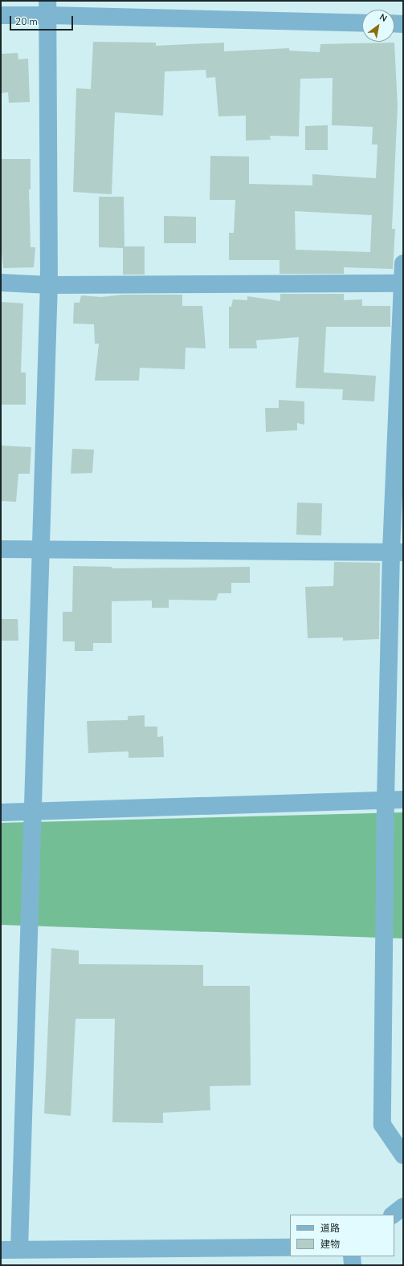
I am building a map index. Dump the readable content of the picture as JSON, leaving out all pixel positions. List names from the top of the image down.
{
  "legend": ["道路", "建物"],
  "scale_bar": "20 m",
  "north": "top right"
}
